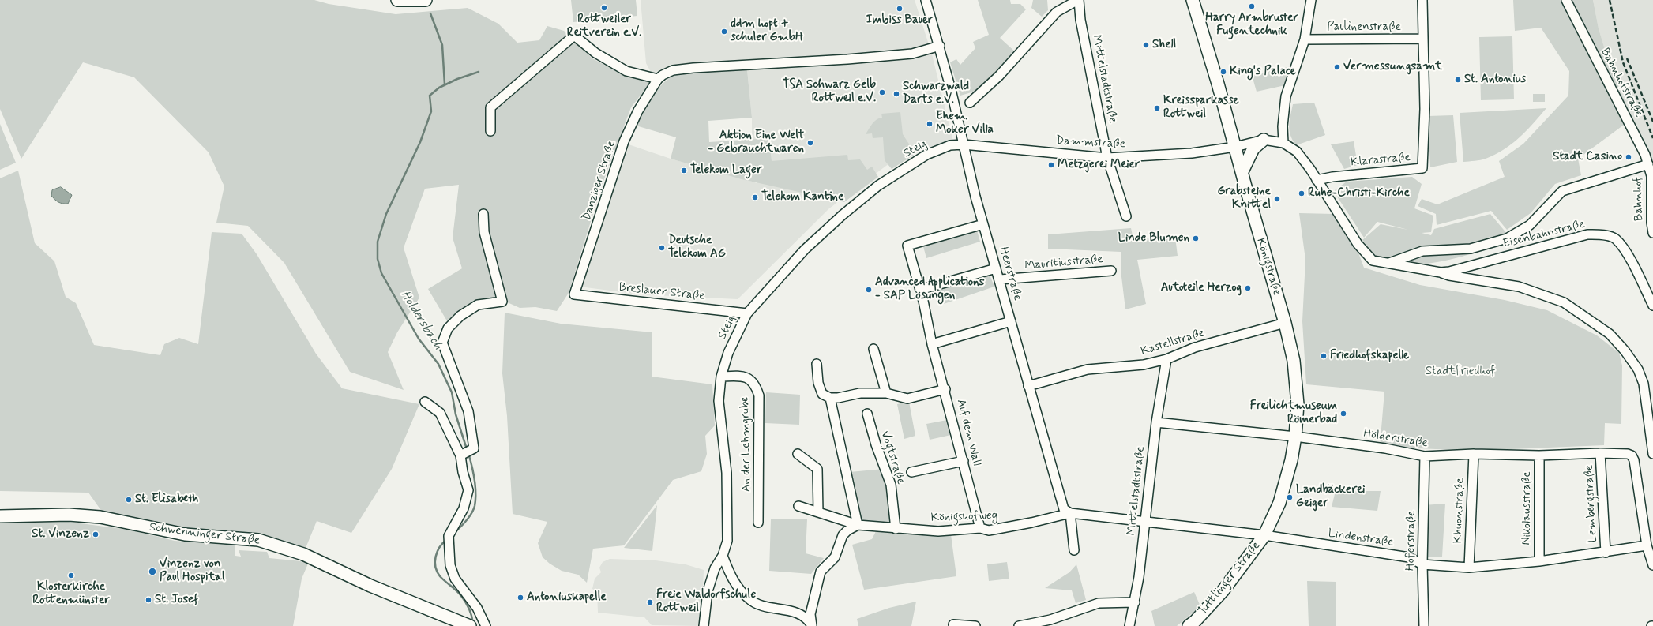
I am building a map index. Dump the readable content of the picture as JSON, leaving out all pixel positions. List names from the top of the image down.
{
  "streets": {
    "street": [
      "Paulinenstraße",
      "Mittelstadtstraße",
      "Bahnhofstraße",
      "Dammstraße",
      "Steig",
      "Klarastraße",
      "Danziger Straße",
      "Bahnhof",
      "Eisenbahnstraße",
      "Mauritiusstraße",
      "Königstraße",
      "Heerstraße",
      "Breslauer Straße",
      "Kastellstraße",
      "Auf dem Wall",
      "Hölderstraße",
      "An der Lehmgrube",
      "Vogtstraße",
      "Lembergstraße",
      "Nikolausstraße",
      "Khuonstraße",
      "Königshofweg",
      "Schwenninger Straße",
      "Lindenstraße",
      "Hoferstraße",
      "Tuttlinger Straße"
    ]
  },
  "crossings": [
    ["Paulinenstraße", "Klarastraße"],
    ["Mittelstadtstraße", "Dammstraße"],
    ["Mittelstadtstraße", "Kastellstraße"],
    ["Mittelstadtstraße", "Hölderstraße"],
    ["Mittelstadtstraße", "Lindenstraße"],
    ["Bahnhofstraße", "Bahnhof"],
    ["Dammstraße", "Steig"],
    ["Dammstraße", "Eisenbahnstraße"],
    ["Dammstraße", "Königstraße"],
    ["Dammstraße", "Heerstraße"],
    ["Steig", "Heerstraße"],
    ["Steig", "Breslauer Straße"],
    ["Steig", "An der Lehmgrube"],
    ["Klarastraße", "Eisenbahnstraße"],
    ["Danziger Straße", "Breslauer Straße"],
    ["Eisenbahnstraße", "Königstraße"],
    ["Mauritiusstraße", "Heerstraße"],
    ["Königstraße", "Kastellstraße"],
    ["Königstraße", "Hölderstraße"],
    ["Königstraße", "Lindenstraße"],
    ["Königstraße", "Tuttlinger Straße"],
    ["Heerstraße", "Kastellstraße"],
    ["Heerstraße", "Auf dem Wall"],
    ["Heerstraße", "Königshofweg"],
    ["Heerstraße", "Lindenstraße"],
    ["Auf dem Wall", "Königshofweg"],
    ["Hölderstraße", "Lembergstraße"],
    ["Hölderstraße", "Nikolausstraße"],
    ["Hölderstraße", "Khuonstraße"],
    ["Hölderstraße", "Lindenstraße"],
    ["Hölderstraße", "Hoferstraße"],
    ["Vogtstraße", "Königshofweg"],
    ["Lembergstraße", "Lindenstraße"],
    ["Nikolausstraße", "Lindenstraße"],
    ["Khuonstraße", "Lindenstraße"],
    ["Königshofweg", "Lindenstraße"],
    ["Lindenstraße", "Hoferstraße"],
    ["Lindenstraße", "Tuttlinger Straße"]
  ],
  "water": ["Holdersbach"],
  "parks": ["Stadtfriedhof"],
  "places": [
    "Harry Armbruster Fugentechnik",
    "Rottweiler Reitverein e.V.",
    "Imbiss Bauer",
    "ddm hopt + schuler GmbH",
    "Shell",
    "Vermessungsamt",
    "King's Palace",
    "St. Antonius",
    "TSA Schwarz Gelb Rottweil e.V.",
    "Schwarzwald Darts e.V.",
    "Kreissparkasse Rottweil",
    "Ehem. Moker Villa",
    "Aktion Eine Welt - Gebrauchtwaren",
    "Stadt Casino",
    "Metzgerei Meier",
    "Telekom Lager",
    "Ruhe-Christi-Kirche",
    "Telekom Kantine",
    "Grabsteine Knittel",
    "Linde Blumen",
    "Deutsche Telekom AG",
    "Autoteile Herzog",
    "Advanced Applications - SAP Lösungen",
    "Friedhofskapelle",
    "Freilichtmuseum Römerbad",
    "Landbäckerei Geiger",
    "St. Elisabeth",
    "St. Vinzenz",
    "Vinzenz von Paul Hospital",
    "Klosterkirche Rottenmünster",
    "Antoniuskapelle",
    "St. Josef",
    "Freie Waldorfschule Rottweil"
  ]
}
